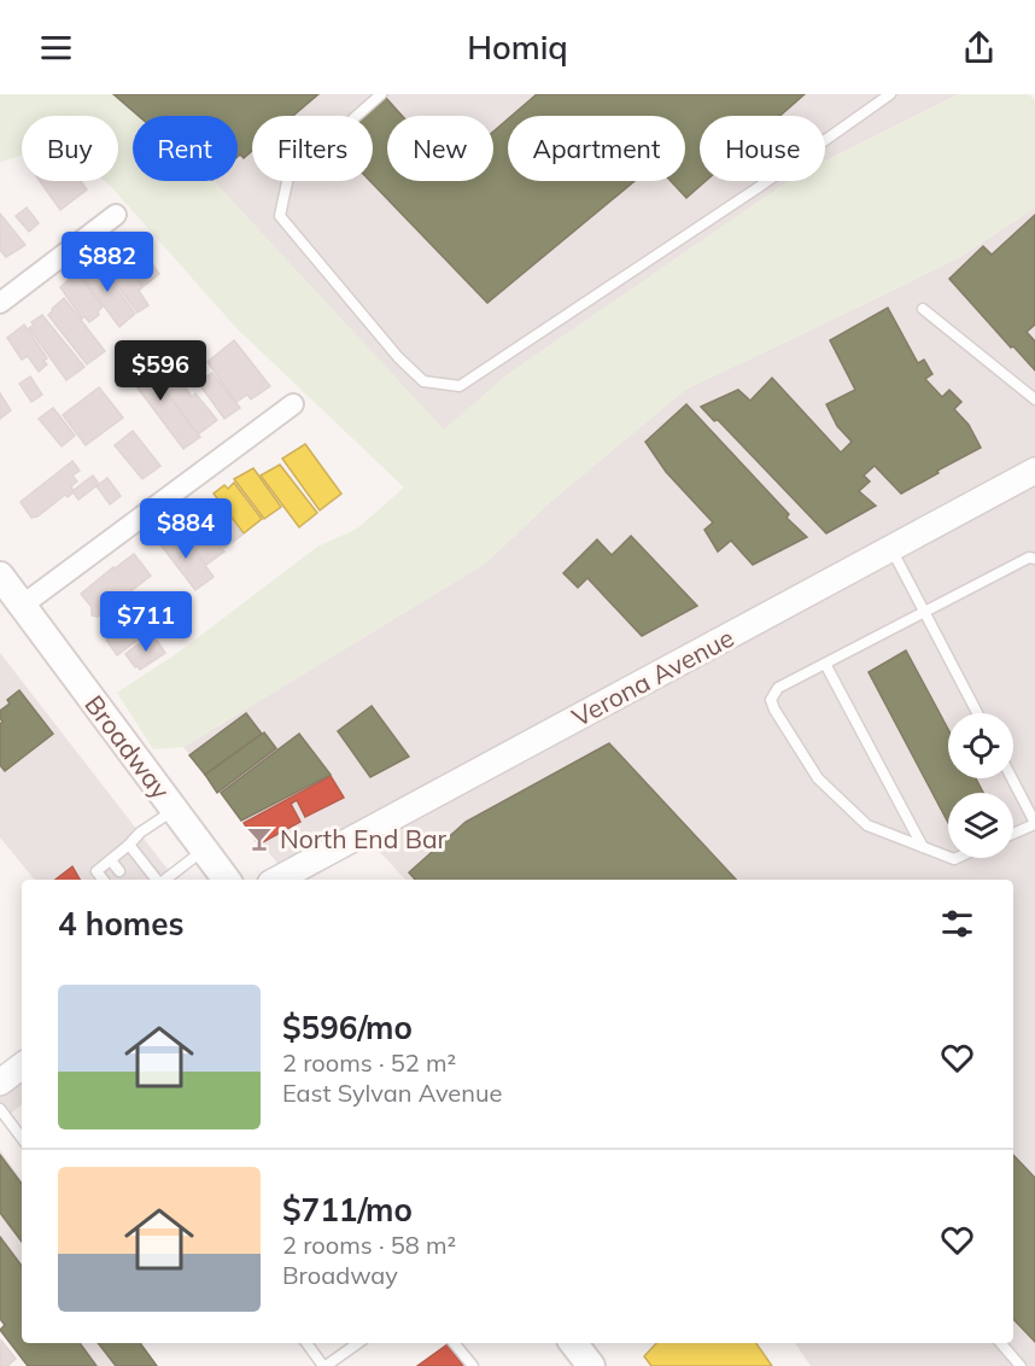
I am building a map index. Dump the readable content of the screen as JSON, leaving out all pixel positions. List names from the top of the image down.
{
  "streets": {
    "main road": ["Broadway"],
    "street": ["Verona Avenue"]
  },
  "places": {
    "bar": ["North End Bar"]
  },
  "page": {
    "header": "Homiq",
    "chip": [
      "Buy",
      "Rent",
      "Filters",
      "New",
      "Apartment",
      "House"
    ],
    "price": [
      "$882",
      "$596",
      "$884",
      "$711"
    ],
    "heading": "4 homes",
    "list": [
      {
        "name": "$596/mo",
        "note": "2 rooms · 52 m² · East Sylvan Avenue"
      },
      {
        "name": "$711/mo",
        "note": "2 rooms · 58 m² · Broadway"
      }
    ]
  }
}
